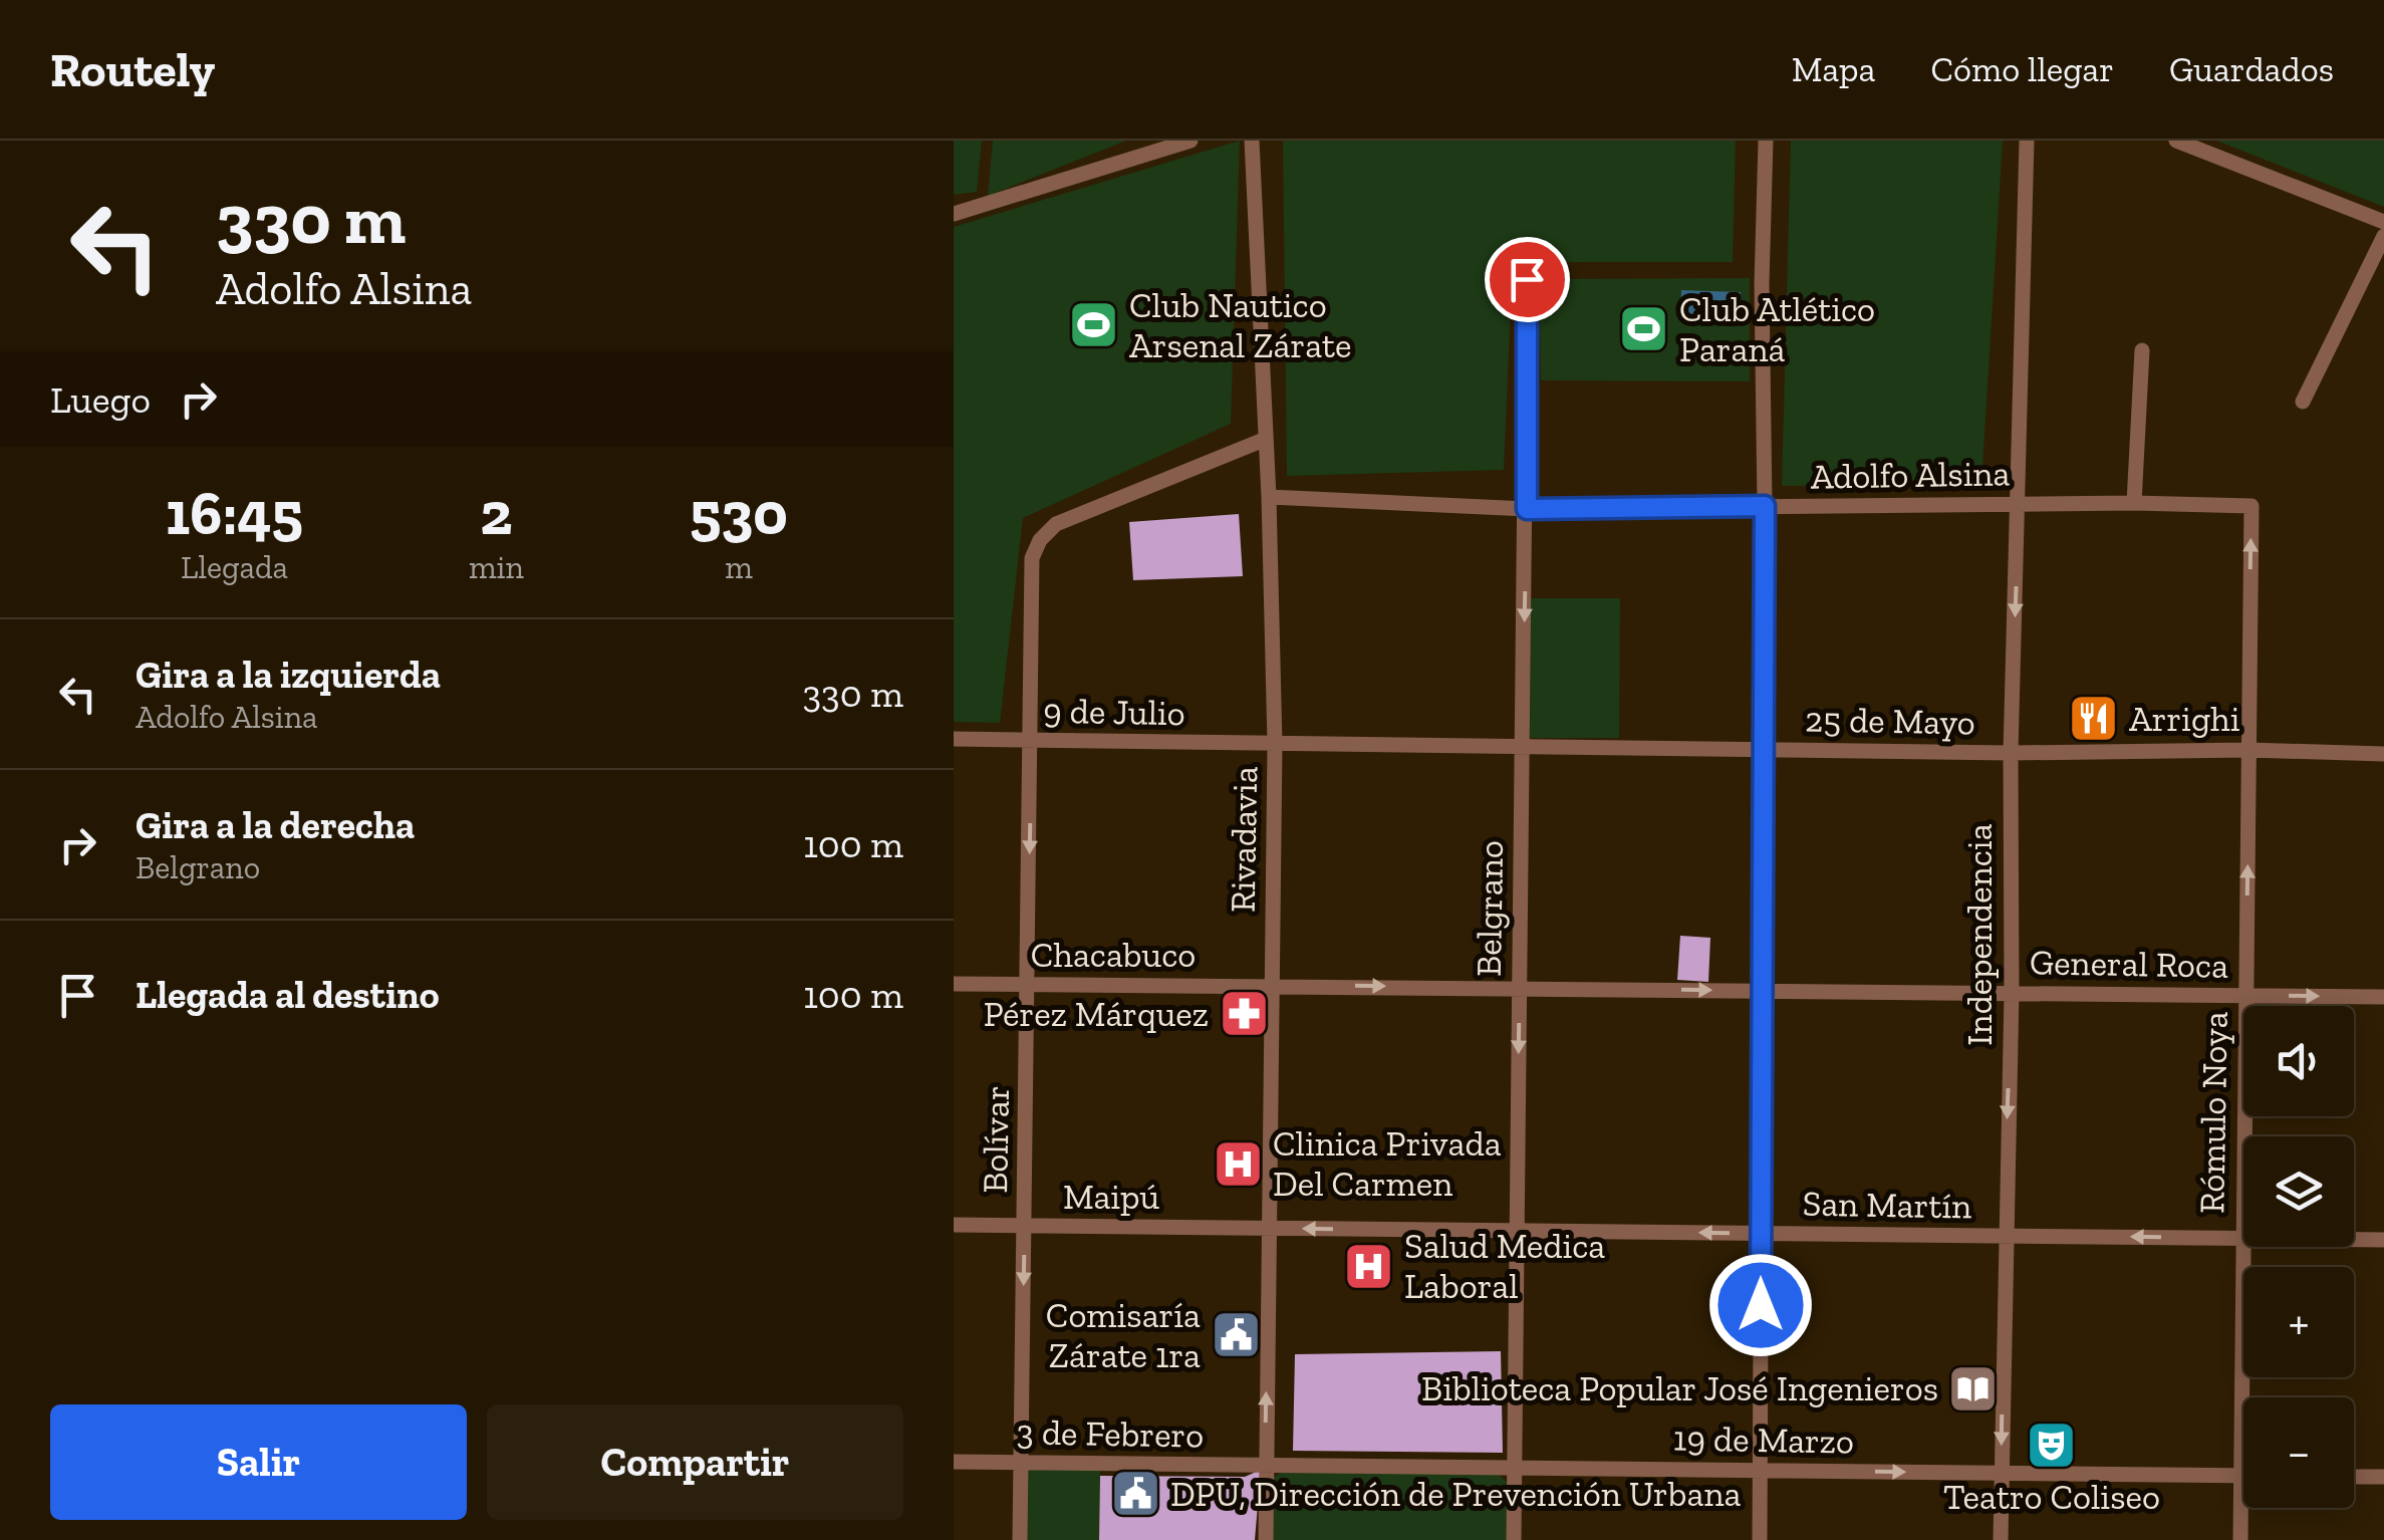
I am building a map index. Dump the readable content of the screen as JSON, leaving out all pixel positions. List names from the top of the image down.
{
  "streets": {
    "street": [
      "Adolfo Alsina",
      "9 de Julio",
      "25 de Mayo",
      "Rivadavia",
      "Belgrano",
      "Independencia",
      "Chacabuco",
      "General Roca",
      "Rómulo Noya",
      "Bolívar",
      "Maipú",
      "San Martín",
      "3 de Febrero",
      "19 de Marzo"
    ]
  },
  "crossings": [
    ["Adolfo Alsina", "Rivadavia"],
    ["Adolfo Alsina", "Belgrano"],
    ["Adolfo Alsina", "Independencia"],
    ["Adolfo Alsina", "Rómulo Noya"],
    ["9 de Julio", "25 de Mayo"],
    ["9 de Julio", "Rivadavia"],
    ["9 de Julio", "Bolívar"],
    ["25 de Mayo", "Rivadavia"],
    ["25 de Mayo", "Belgrano"],
    ["25 de Mayo", "Independencia"],
    ["25 de Mayo", "Rómulo Noya"],
    ["Rivadavia", "Chacabuco"],
    ["Rivadavia", "General Roca"],
    ["Rivadavia", "Bolívar"],
    ["Rivadavia", "Maipú"],
    ["Rivadavia", "San Martín"],
    ["Rivadavia", "3 de Febrero"],
    ["Rivadavia", "19 de Marzo"],
    ["Belgrano", "General Roca"],
    ["Belgrano", "San Martín"],
    ["Belgrano", "19 de Marzo"],
    ["Independencia", "General Roca"],
    ["Independencia", "San Martín"],
    ["Independencia", "19 de Marzo"],
    ["Chacabuco", "General Roca"],
    ["Chacabuco", "Bolívar"],
    ["General Roca", "Rómulo Noya"],
    ["Rómulo Noya", "San Martín"],
    ["Rómulo Noya", "19 de Marzo"],
    ["Bolívar", "Maipú"],
    ["Bolívar", "3 de Febrero"],
    ["Maipú", "San Martín"],
    ["3 de Febrero", "19 de Marzo"]
  ],
  "one_way": [
    "Belgrano",
    "Independencia",
    "General Roca",
    "Rómulo Noya",
    "Bolívar",
    "San Martín"
  ],
  "places": {
    "sports": ["Club Nautico Arsenal Zárate", "Club Atlético Paraná"],
    "restaurant": ["Arrighi"],
    "pharmacy": ["Pérez Márquez"],
    "hospital": ["Clinica Privada Del Carmen", "Salud Medica Laboral"],
    "public building": ["Comisaría Zárate 1ra", "DPU, Dirección de Prevención Urbana"],
    "library": ["Biblioteca Popular José Ingenieros"],
    "theatre": ["Teatro Coliseo"]
  },
  "page": {
    "header": "Routely",
    "nav": ["Mapa", "Cómo llegar", "Guardados"],
    "turn": ["330 m", "Adolfo Alsina"],
    "then": "Luego",
    "eta": [
      "16:45",
      "Llegada",
      "2",
      "min",
      "530",
      "m"
    ],
    "list": [
      {
        "name": "Gira a la izquierda",
        "note": "Adolfo Alsina",
        "value": "330 m"
      },
      {
        "name": "Gira a la derecha",
        "note": "Belgrano",
        "value": "100 m"
      },
      {
        "name": "Llegada al destino",
        "value": "100 m"
      }
    ],
    "map_buttons": ["+", "−"],
    "buttons": ["Salir", "Compartir"]
  }
}
